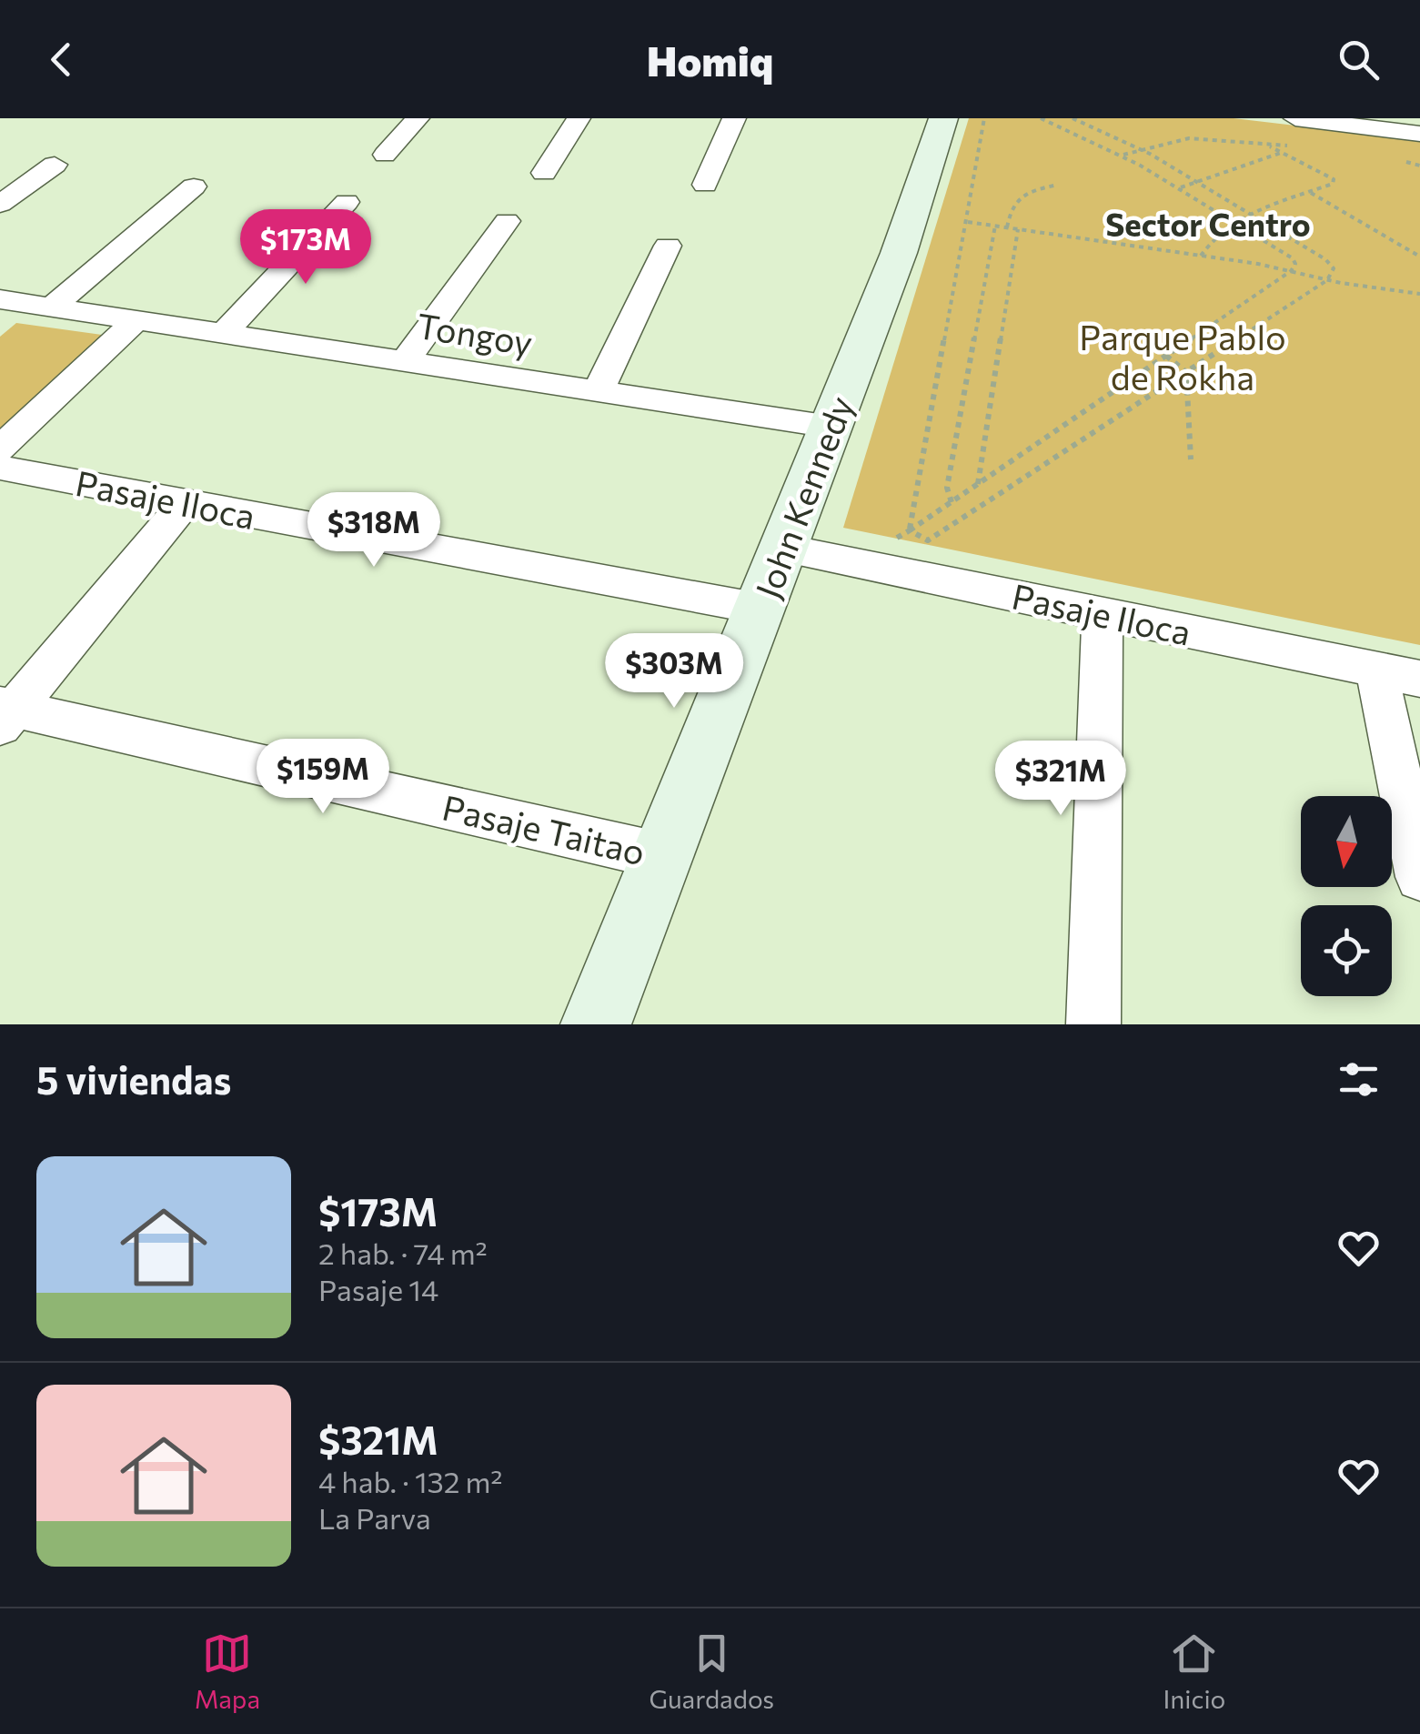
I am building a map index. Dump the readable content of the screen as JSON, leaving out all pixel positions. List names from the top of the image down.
{
  "streets": {
    "street": [
      "Tongoy",
      "John Kennedy",
      "Pasaje Iloca",
      "Pasaje Taitao"
    ]
  },
  "crossings": [
    ["Tongoy", "John Kennedy"],
    ["John Kennedy", "Pasaje Iloca"],
    ["John Kennedy", "Pasaje Taitao"]
  ],
  "districts": ["Sector Centro"],
  "parks": ["Parque Pablo de Rokha"],
  "north": "bottom",
  "page": {
    "header": "Homiq",
    "price": [
      "$173M",
      "$318M",
      "$303M",
      "$159M",
      "$321M"
    ],
    "heading": "5 viviendas",
    "list": [
      {
        "name": "$173M",
        "note": "2 hab. · 74 m² · Pasaje 14"
      },
      {
        "name": "$321M",
        "note": "4 hab. · 132 m² · La Parva"
      }
    ],
    "tabs": ["Mapa", "Guardados", "Inicio"]
  }
}
